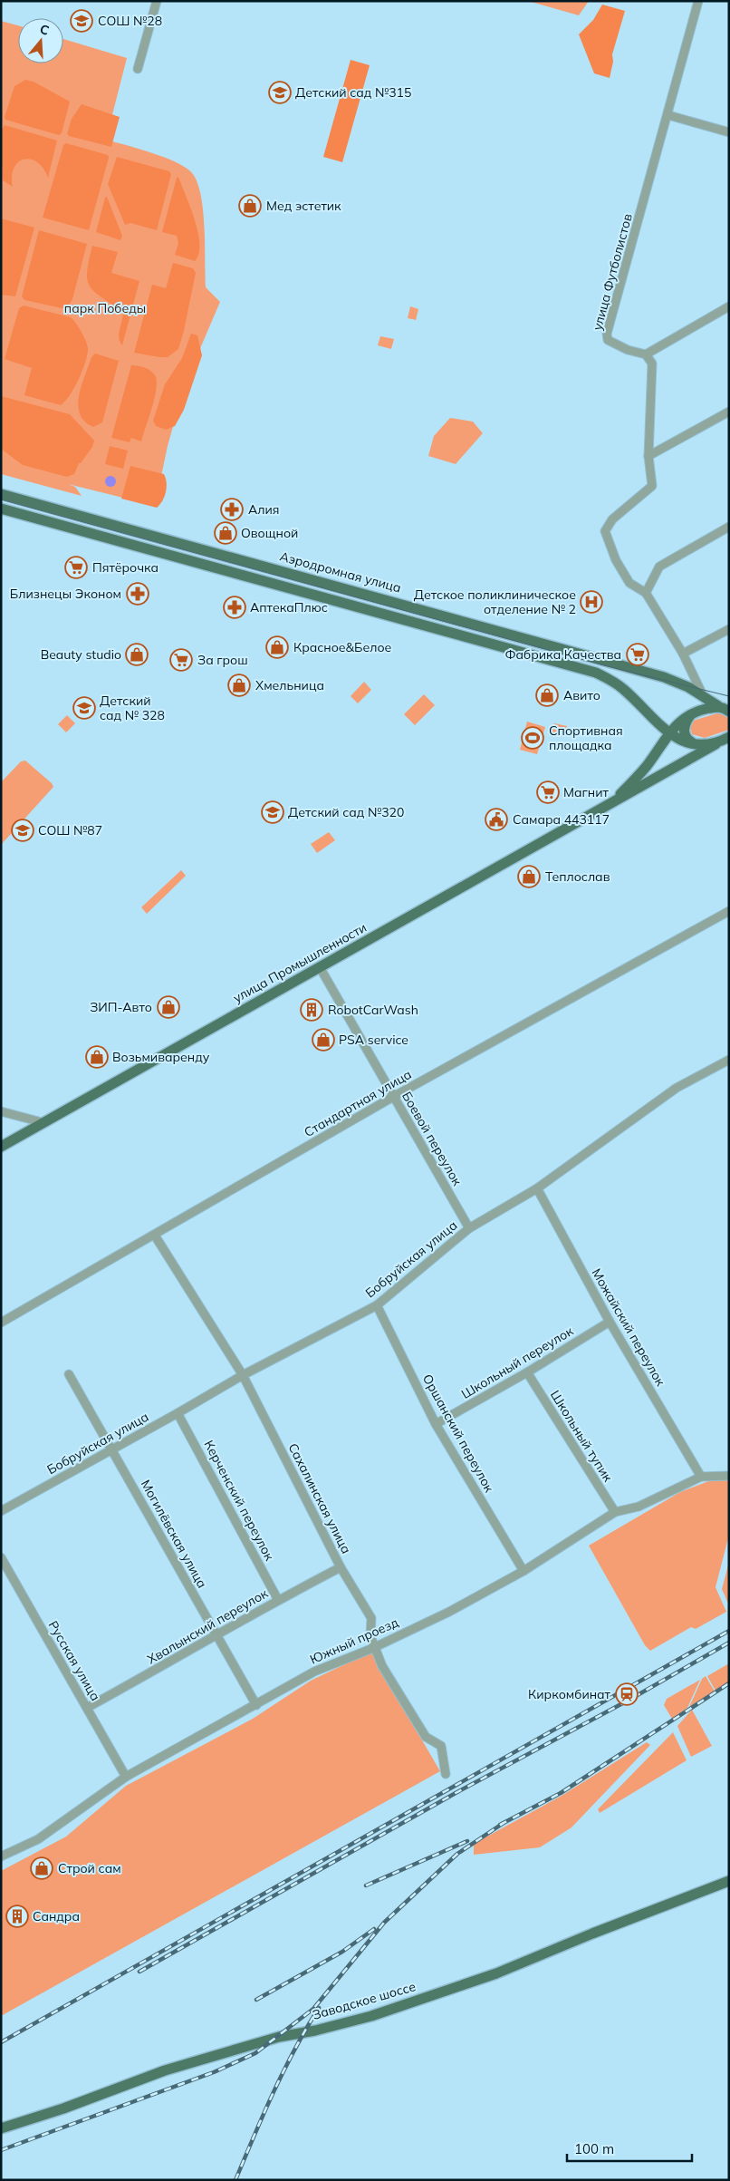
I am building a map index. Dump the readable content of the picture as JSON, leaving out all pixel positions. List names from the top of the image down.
{
  "streets": {
    "main road": ["Аэродромная улица", "улица Промышленности", "Заводское шоссе"],
    "street": [
      "улица Футболистов",
      "Стандартная улица",
      "Боевой переулок",
      "Бобруйская улица",
      "Можайский переулок",
      "Школьный переулок",
      "Оршанский переулок",
      "Школьный тупик",
      "Сахалинская улица",
      "Керченский переулок",
      "Могилёвская улица",
      "Хвалынский переулок",
      "Южный проезд",
      "Русская улица"
    ]
  },
  "crossings": [
    ["Аэродромная улица", "улица Промышленности"],
    ["улица Промышленности", "Боевой переулок"],
    ["Стандартная улица", "Боевой переулок"],
    ["Стандартная улица", "Сахалинская улица"],
    ["Боевой переулок", "Бобруйская улица"],
    ["Бобруйская улица", "Можайский переулок"],
    ["Бобруйская улица", "Оршанский переулок"],
    ["Бобруйская улица", "Сахалинская улица"],
    ["Бобруйская улица", "Керченский переулок"],
    ["Бобруйская улица", "Могилёвская улица"],
    ["Можайский переулок", "Школьный переулок"],
    ["Можайский переулок", "Южный проезд"],
    ["Школьный переулок", "Оршанский переулок"],
    ["Школьный переулок", "Школьный тупик"],
    ["Оршанский переулок", "Южный проезд"],
    ["Школьный тупик", "Южный проезд"],
    ["Сахалинская улица", "Хвалынский переулок"],
    ["Сахалинская улица", "Южный проезд"],
    ["Керченский переулок", "Хвалынский переулок"],
    ["Могилёвская улица", "Хвалынский переулок"],
    ["Могилёвская улица", "Южный проезд"],
    ["Хвалынский переулок", "Русская улица"],
    ["Южный проезд", "Русская улица"]
  ],
  "parks": ["парк Победы"],
  "places": {
    "school or university": [
      "СОШ №28",
      "Детский сад №315",
      "Детский сад № 328",
      "Детский сад №320",
      "СОШ №87"
    ],
    "shop": [
      "Мед эстетик",
      "Овощной",
      "Красное&Белое",
      "Beauty studio",
      "Хмельница",
      "Авито",
      "Теплослав",
      "ЗИП-Авто",
      "PSA service",
      "Возьмиваренду",
      "Строй сам"
    ],
    "pharmacy": ["Алия", "Близнецы Эконом", "АптекаПлюс"],
    "supermarket": [
      "Пятёрочка",
      "Фабрика Качества",
      "За грош",
      "Магнит"
    ],
    "hospital": ["Детское поликлиническое отделение № 2"],
    "sports": ["Спортивная площадка"],
    "public building": ["Самара 443117"],
    "building": ["RobotCarWash", "Сандра"],
    "station": ["Киркомбинат"]
  },
  "scale_bar": "100 m",
  "north": "top"
}
